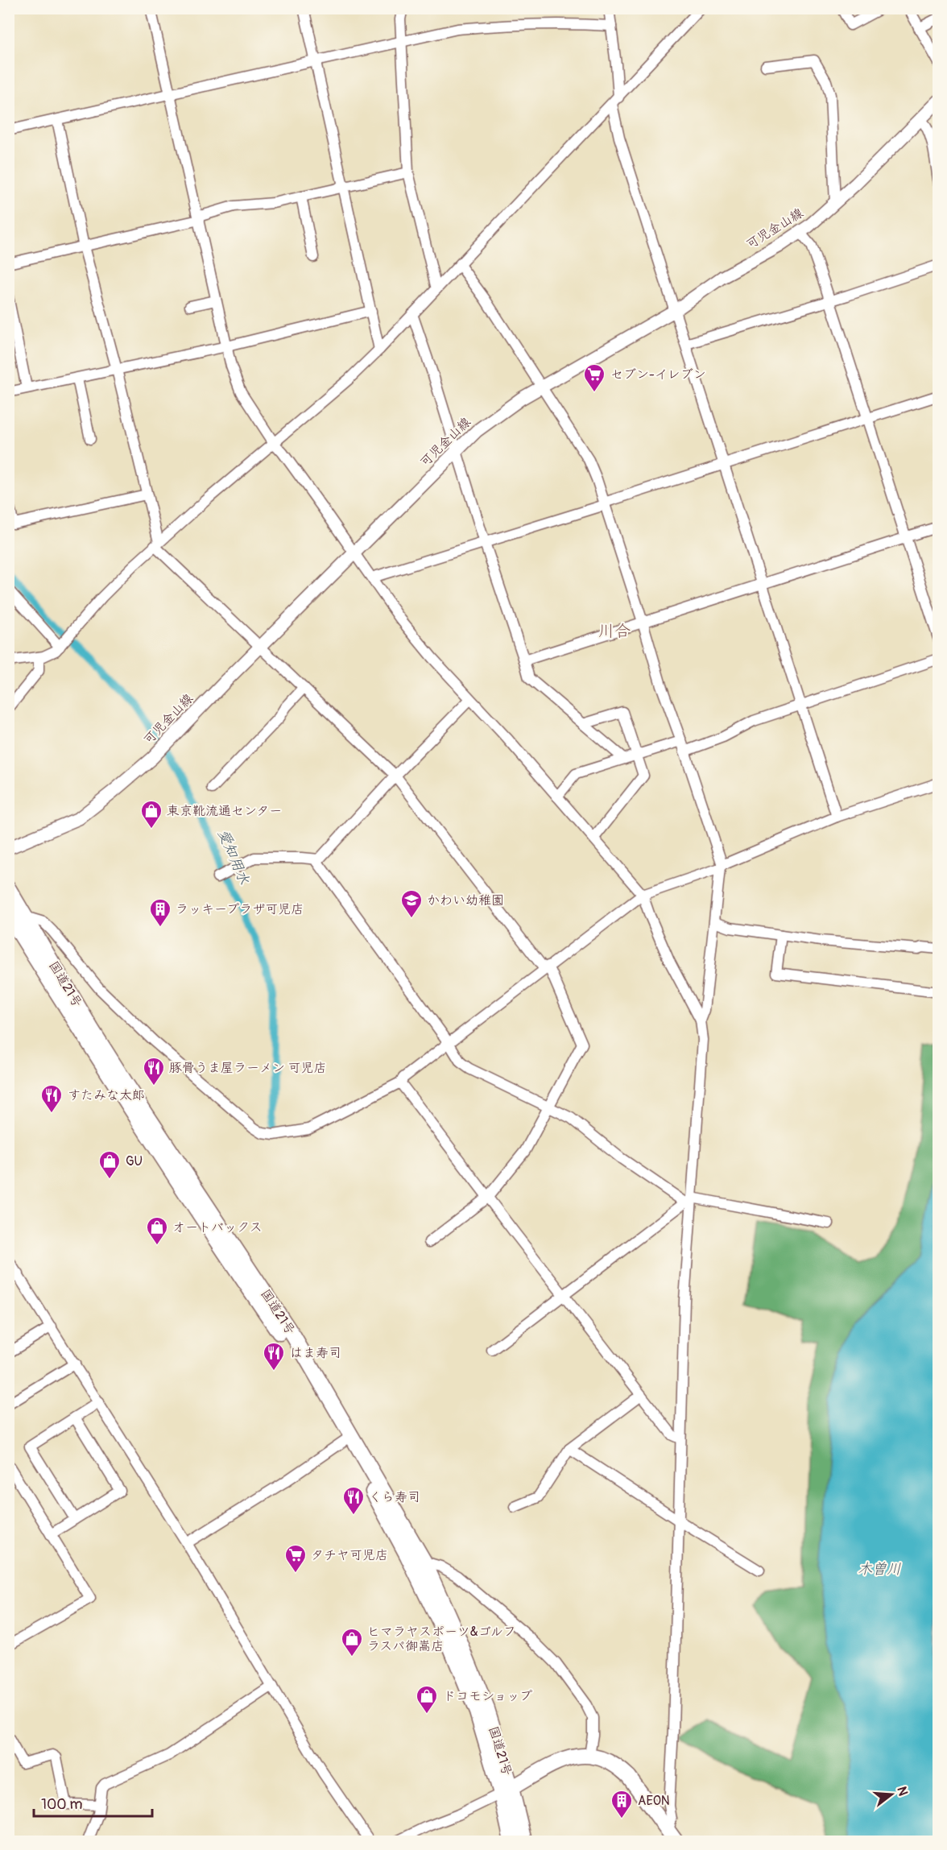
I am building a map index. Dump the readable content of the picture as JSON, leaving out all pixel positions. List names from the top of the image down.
{
  "streets": {
    "highway": ["国道21号"],
    "main road": ["可児金山線"]
  },
  "districts": ["川合"],
  "water": ["愛知用水", "木曽川"],
  "places": {
    "supermarket": ["セブン-イレブン", "タチヤ可児店"],
    "shop": [
      "東京靴流通センター",
      "GU",
      "オートバックス",
      "ヒマラヤスポーツ&ゴルフ ラスパ御嵩店",
      "ドコモショップ"
    ],
    "school or university": ["かわい幼稚園"],
    "building": ["ラッキープラザ可児店", "AEON"],
    "restaurant": [
      "豚骨うま屋ラーメン 可児店",
      "すたみな太郎",
      "はま寿司",
      "くら寿司"
    ]
  },
  "scale_bar": "100 m",
  "north": "right"
}
